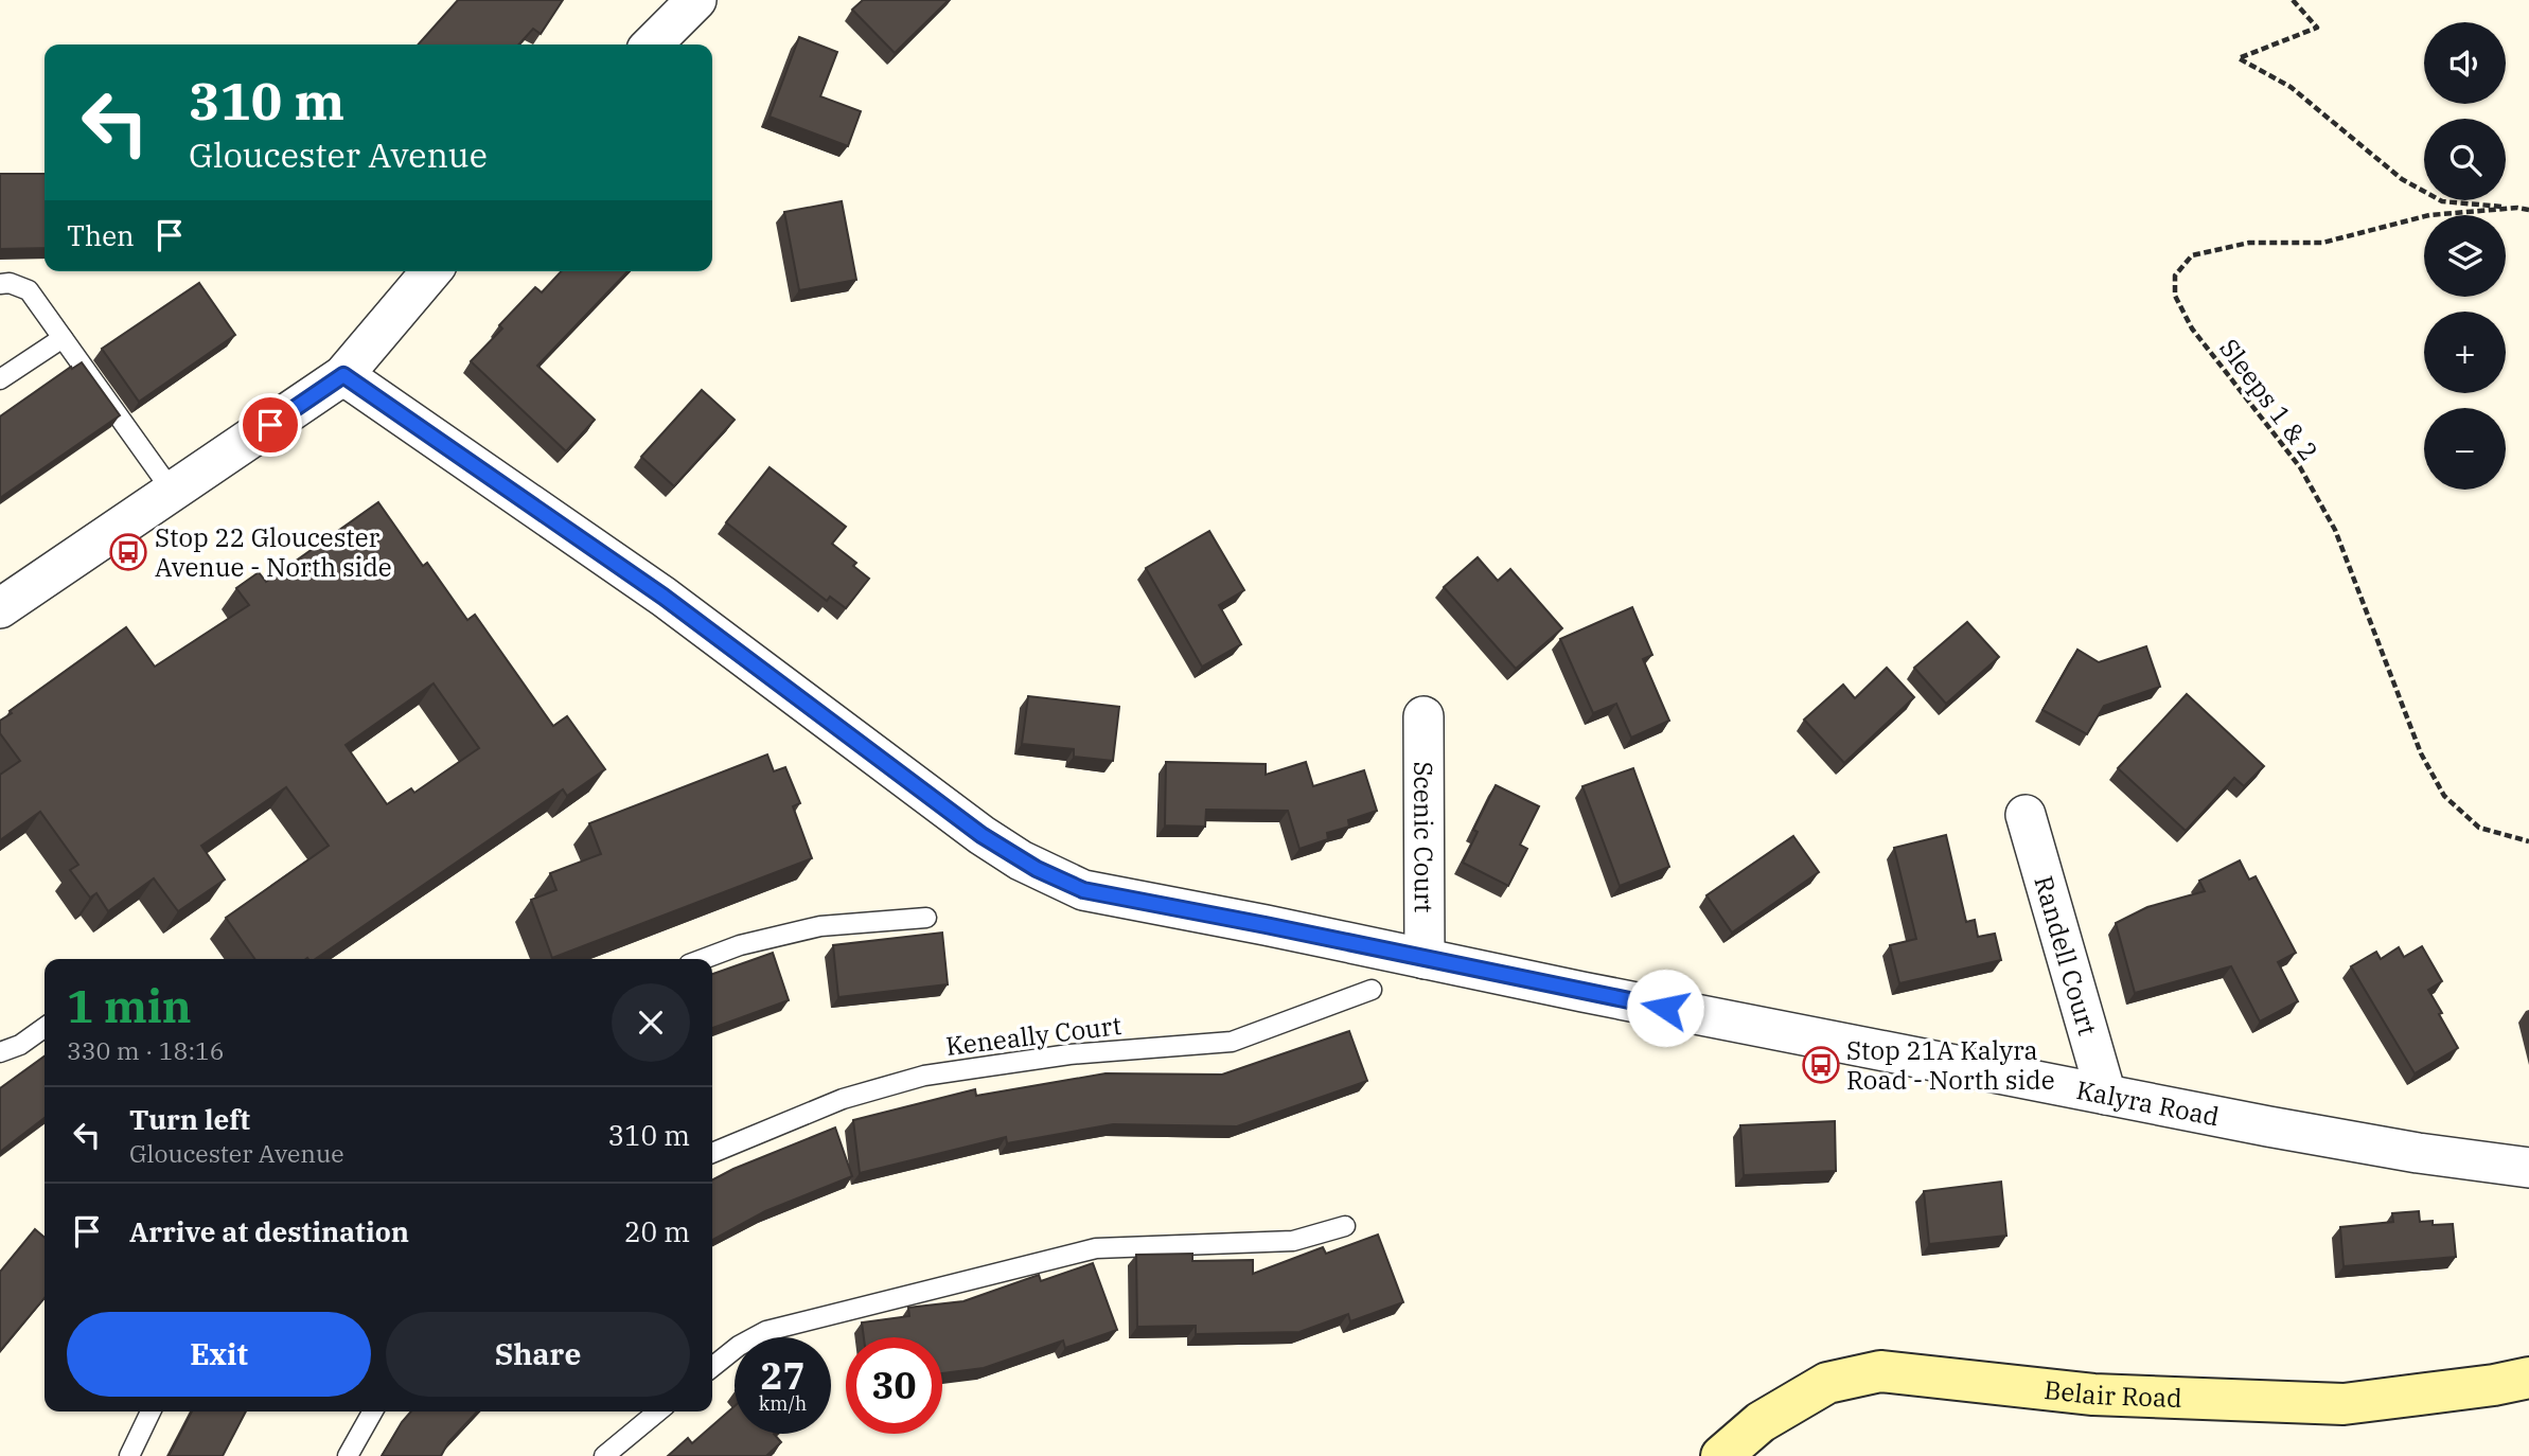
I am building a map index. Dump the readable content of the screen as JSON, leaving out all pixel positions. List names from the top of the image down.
{
  "streets": {
    "main road": ["Belair Road"],
    "street": ["Scenic Court", "Randell Court", "Kalyra Road"],
    "lane": ["Keneally Court"],
    "path": ["Sleeps 1 & 2"]
  },
  "crossings": [
    ["Scenic Court", "Kalyra Road"],
    ["Randell Court", "Kalyra Road"]
  ],
  "places": {
    "bus stop": ["Stop 22 Gloucester Avenue - North side", "Stop 21A Kalyra Road - North side"]
  },
  "page": {
    "map_buttons": ["+", "−"],
    "turn": ["310 m", "Gloucester Avenue"],
    "then": "Then",
    "heading": ["1 min", "330 m · 18:16"],
    "list": [
      {
        "name": "Turn left",
        "note": "Gloucester Avenue",
        "value": "310 m"
      },
      {
        "name": "Arrive at destination",
        "value": "20 m"
      }
    ],
    "buttons": ["Exit", "Share"],
    "speed": "27 km/h",
    "limit": "30"
  }
}
